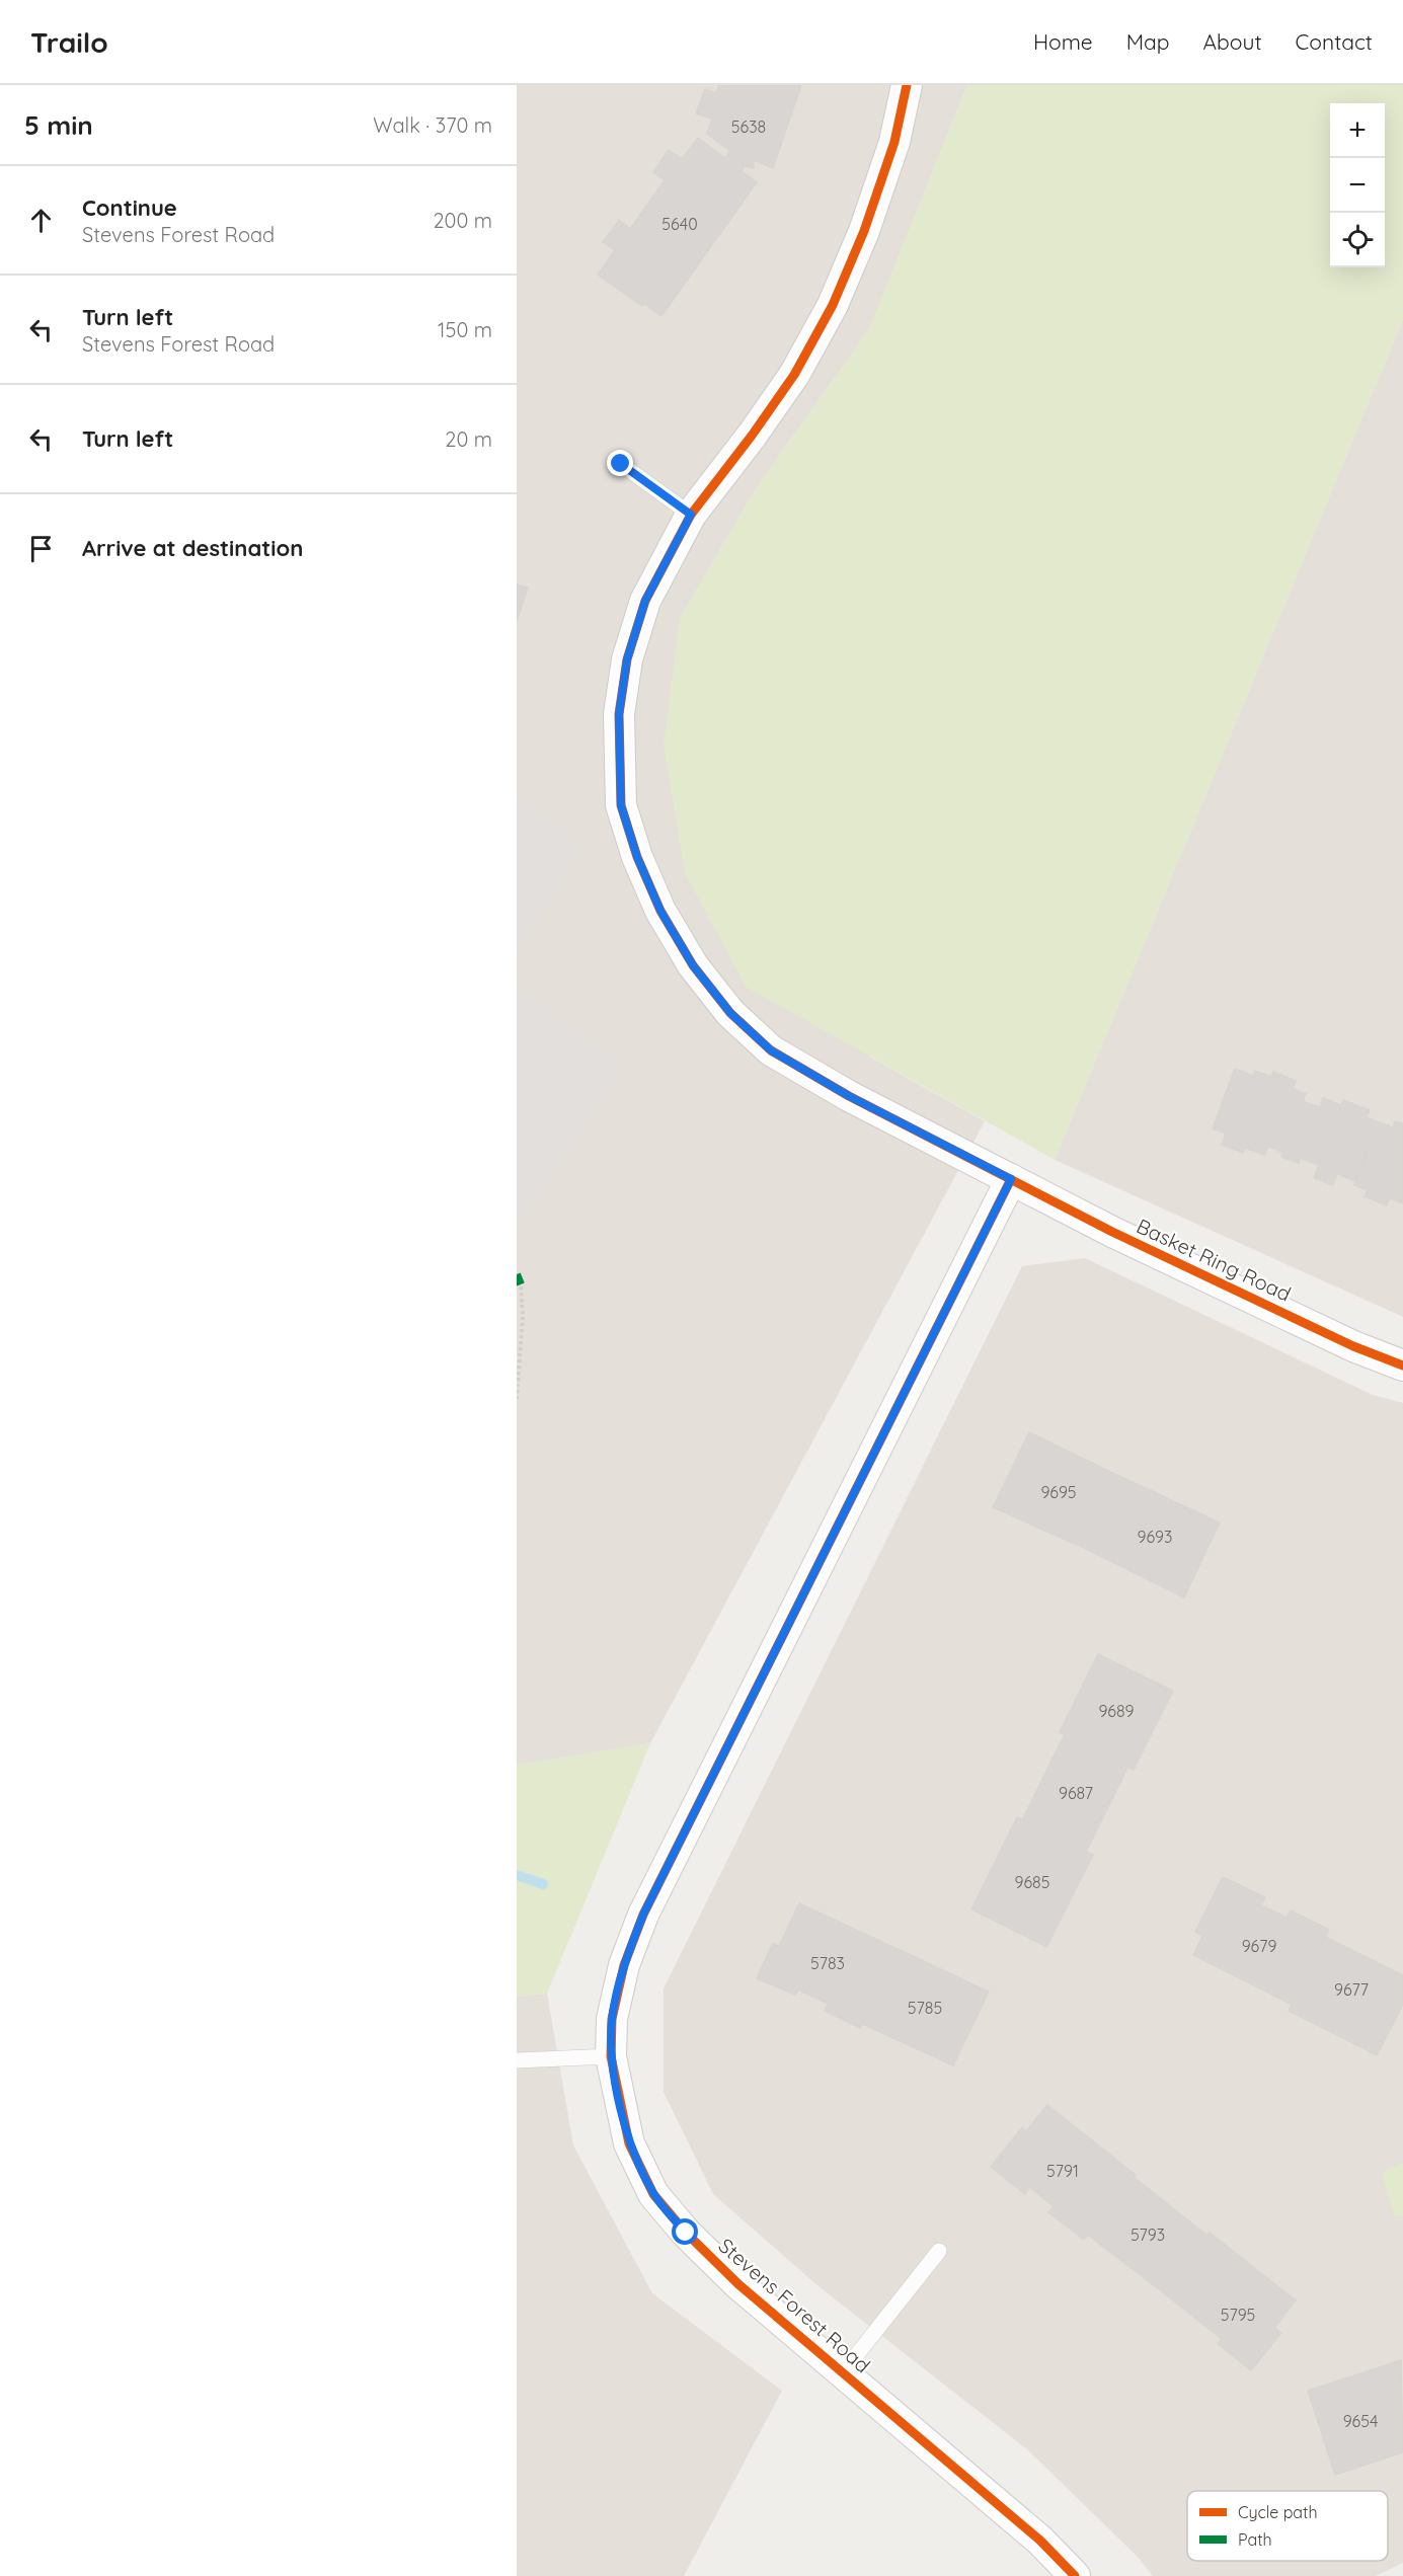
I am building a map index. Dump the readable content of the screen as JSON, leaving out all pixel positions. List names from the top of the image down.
{
  "streets": {
    "street": ["Basket Ring Road", "Stevens Forest Road"]
  },
  "crossings": [
    ["Basket Ring Road", "Stevens Forest Road"]
  ],
  "house_numbers": [
    "5638",
    "5640",
    "9695",
    "9693",
    "9689",
    "9687",
    "9685",
    "9679",
    "5783",
    "9677",
    "5785",
    "5791",
    "5793",
    "5795",
    "9654"
  ],
  "legend": ["Cycle path", "Path"],
  "page": {
    "header": "Trailo",
    "nav": [
      "Home",
      "Map",
      "About",
      "Contact"
    ],
    "heading": ["5 min", "Walk · 370 m"],
    "map_buttons": ["+", "−"],
    "list": [
      ["Continue", "Stevens Forest Road", "200 m"],
      ["Turn left", "Stevens Forest Road", "150 m"],
      ["Turn left", "20 m"],
      "Arrive at destination"
    ]
  }
}
